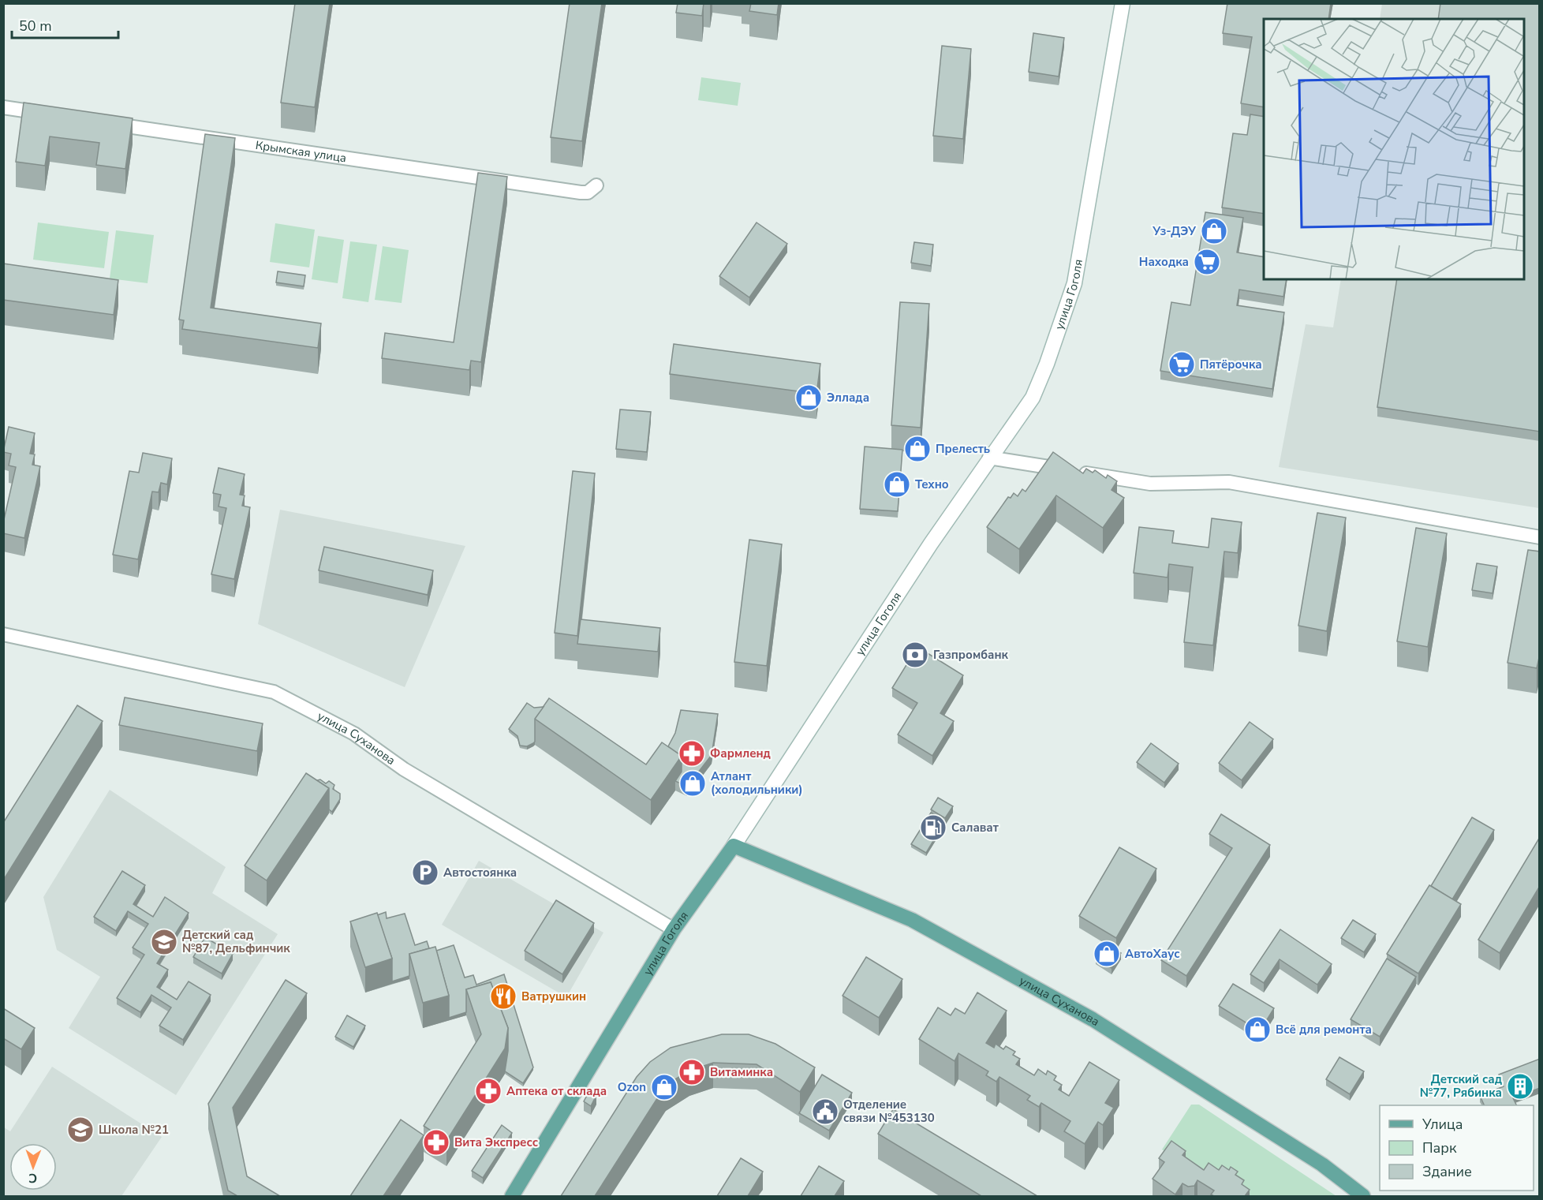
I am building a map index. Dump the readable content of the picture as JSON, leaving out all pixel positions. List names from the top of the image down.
{
  "streets": {
    "main road": ["улица Гоголя", "улица Суханова"],
    "street": ["Крымская улица"]
  },
  "crossings": [
    ["улица Гоголя", "улица Суханова"]
  ],
  "places": {
    "shop": [
      "Уз-ДЭУ",
      "Эллада",
      "Прелесть",
      "Техно",
      "Атлант (холодильники)",
      "АвтоХаус",
      "Всё для ремонта",
      "Ozon"
    ],
    "supermarket": ["Находка", "Пятёрочка"],
    "bank": ["Газпромбанк"],
    "pharmacy": [
      "Фармленд",
      "Витаминка",
      "Аптека от склада",
      "Вита Экспресс"
    ],
    "fuel station": ["Салават"],
    "parking": ["Автостоянка"],
    "school or university": ["Детский сад №87, Дельфинчик", "Школа №21"],
    "restaurant": ["Ватрушкин"],
    "building": ["Детский сад №77, Рябинка"],
    "public building": ["Отделение связи №453130"]
  },
  "legend": ["Улица", "Парк", "Здание"],
  "scale_bar": "50 m",
  "north": "bottom"
}
